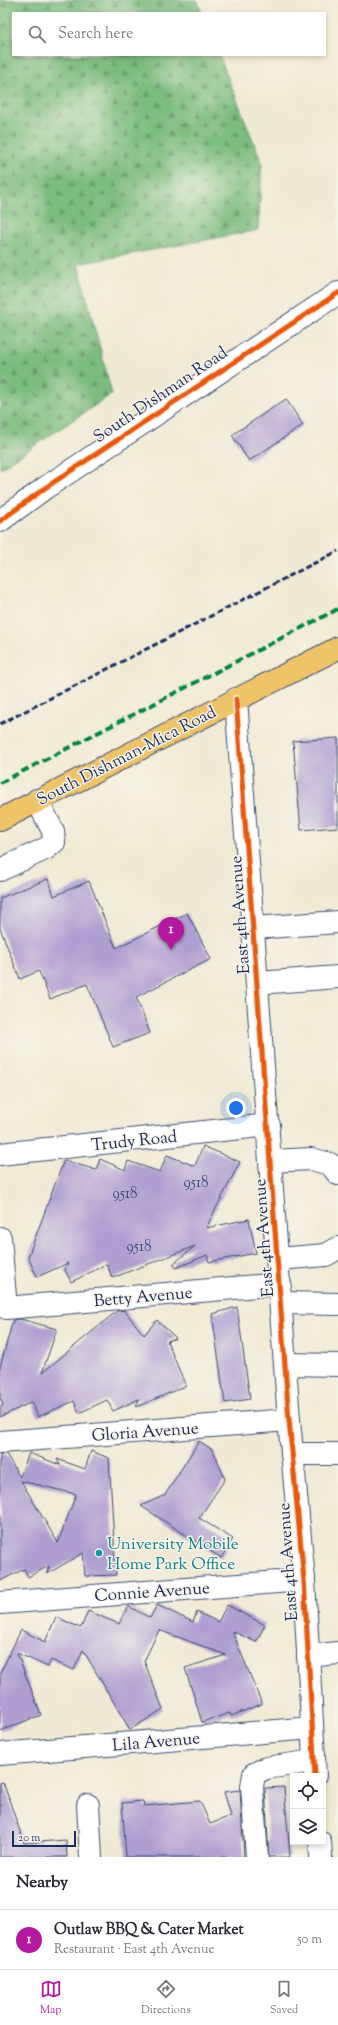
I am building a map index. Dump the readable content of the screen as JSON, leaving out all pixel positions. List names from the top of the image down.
{
  "streets": {
    "main road": ["South Dishman-Mica Road"],
    "street": [
      "South Dishman Road",
      "East 4th Avenue",
      "Trudy Road",
      "Betty Avenue",
      "Gloria Avenue",
      "Connie Avenue",
      "Lila Avenue"
    ]
  },
  "crossings": [
    ["South Dishman-Mica Road", "East 4th Avenue"],
    ["East 4th Avenue", "Trudy Road"],
    ["East 4th Avenue", "Betty Avenue"],
    ["East 4th Avenue", "Gloria Avenue"],
    ["East 4th Avenue", "Connie Avenue"],
    ["East 4th Avenue", "Lila Avenue"]
  ],
  "places": ["University Mobile Home Park Office"],
  "house_numbers": ["9518", "9518", "9518"],
  "scale_bar": "20 m",
  "page": {
    "search": "Search here",
    "pins": "1",
    "scale": "20 m",
    "heading": "Nearby",
    "list": [
      {
        "mark": "1",
        "name": "Outlaw BBQ & Cater Market",
        "note": "Restaurant · East 4th Avenue",
        "value": "50 m"
      }
    ],
    "nav": ["Map", "Directions", "Saved"]
  }
}
